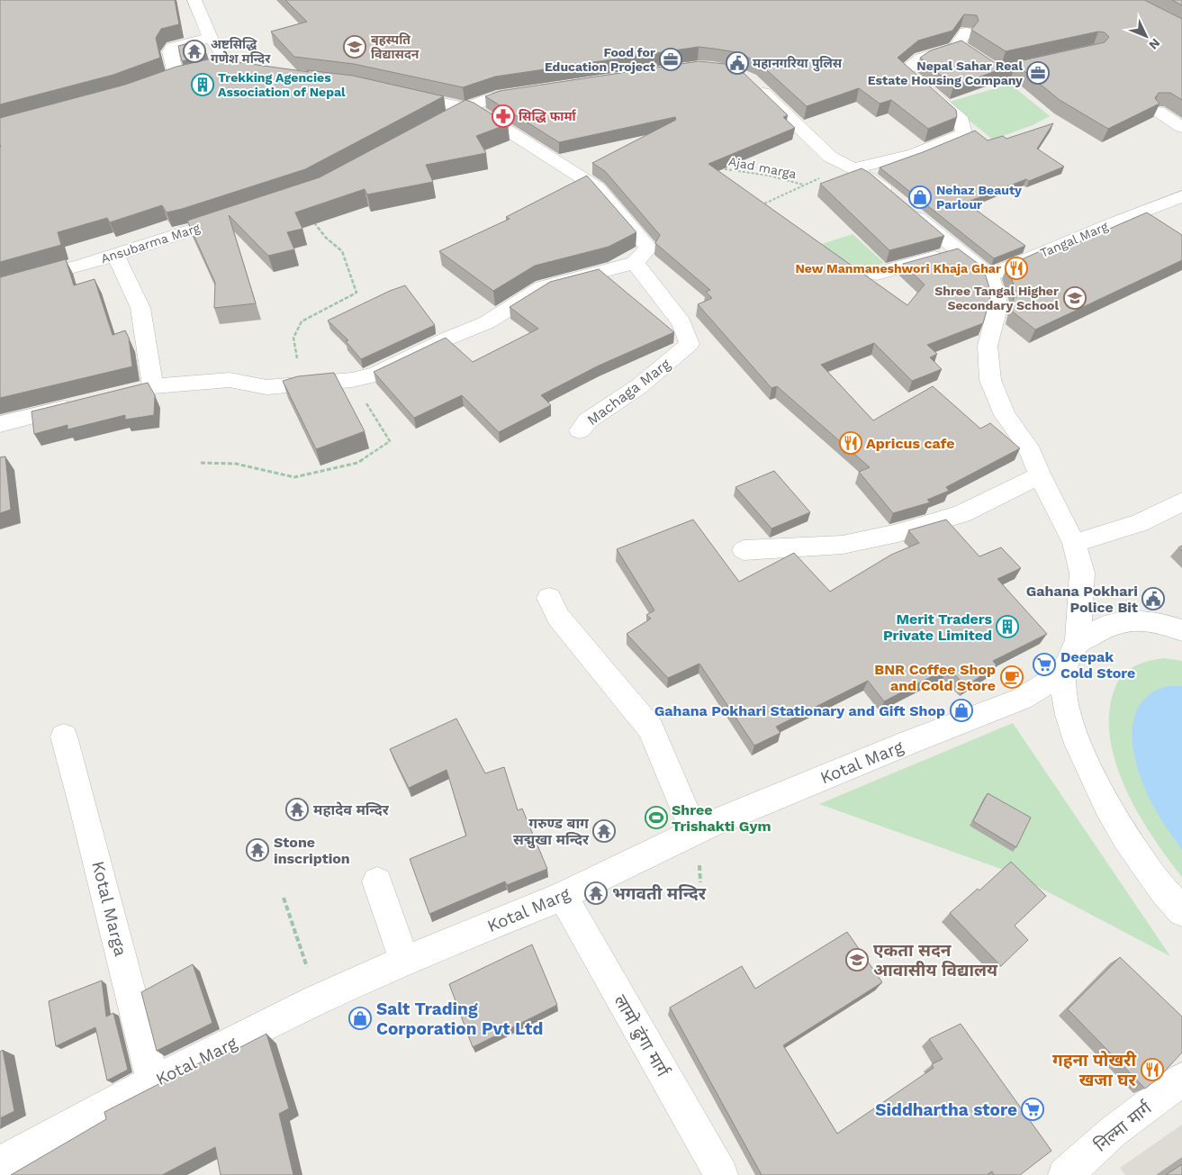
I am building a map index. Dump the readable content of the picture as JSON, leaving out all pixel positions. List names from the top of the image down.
{
  "streets": {
    "street": [
      "Tangal Marg",
      "Ansubarma Marg",
      "Machaga Marg",
      "Kotal Marg",
      "Kotal Marga",
      "लामो ढुंगा मार्ग",
      "निल्मा मार्ग"
    ],
    "path": ["Ajad marga"]
  },
  "crossings": [
    ["Kotal Marg", "Kotal Marga"],
    ["Kotal Marg", "लामो ढुंगा मार्ग"]
  ],
  "places": {
    "school or university": ["बृहस्पति विद्यासदन", "Shree Tangal Higher Secondary School", "एकता सदन आवासीय विद्यालय"],
    "temple": [
      "अष्टसिद्धि गणेश मन्दिर",
      "महादेव मन्दिर",
      "गरुण्ड बाग सद्मुखा मन्दिर",
      "Stone inscription",
      "भगवती मन्दिर"
    ],
    "office": ["Food for Education Project", "Nepal Sahar Real Estate Housing Company"],
    "public building": ["महानगरिया पुलिस", "Gahana Pokhari Police Bit"],
    "building": ["Trekking Agencies Association of Nepal", "Merit Traders Private Limited"],
    "pharmacy": ["सिद्धि फार्मा"],
    "shop": ["Nehaz Beauty Parlour", "Gahana Pokhari Stationary and Gift Shop", "Salt Trading Corporation Pvt Ltd"],
    "restaurant": ["New Manmaneshwori Khaja Ghar", "Apricus cafe", "गहना पोखरी खजा घर"],
    "supermarket": ["Deepak Cold Store", "Siddhartha store"],
    "cafe": ["BNR Coffee Shop and Cold Store"],
    "sports": ["Shree Trishakti Gym"]
  },
  "north": "bottom right"
}
